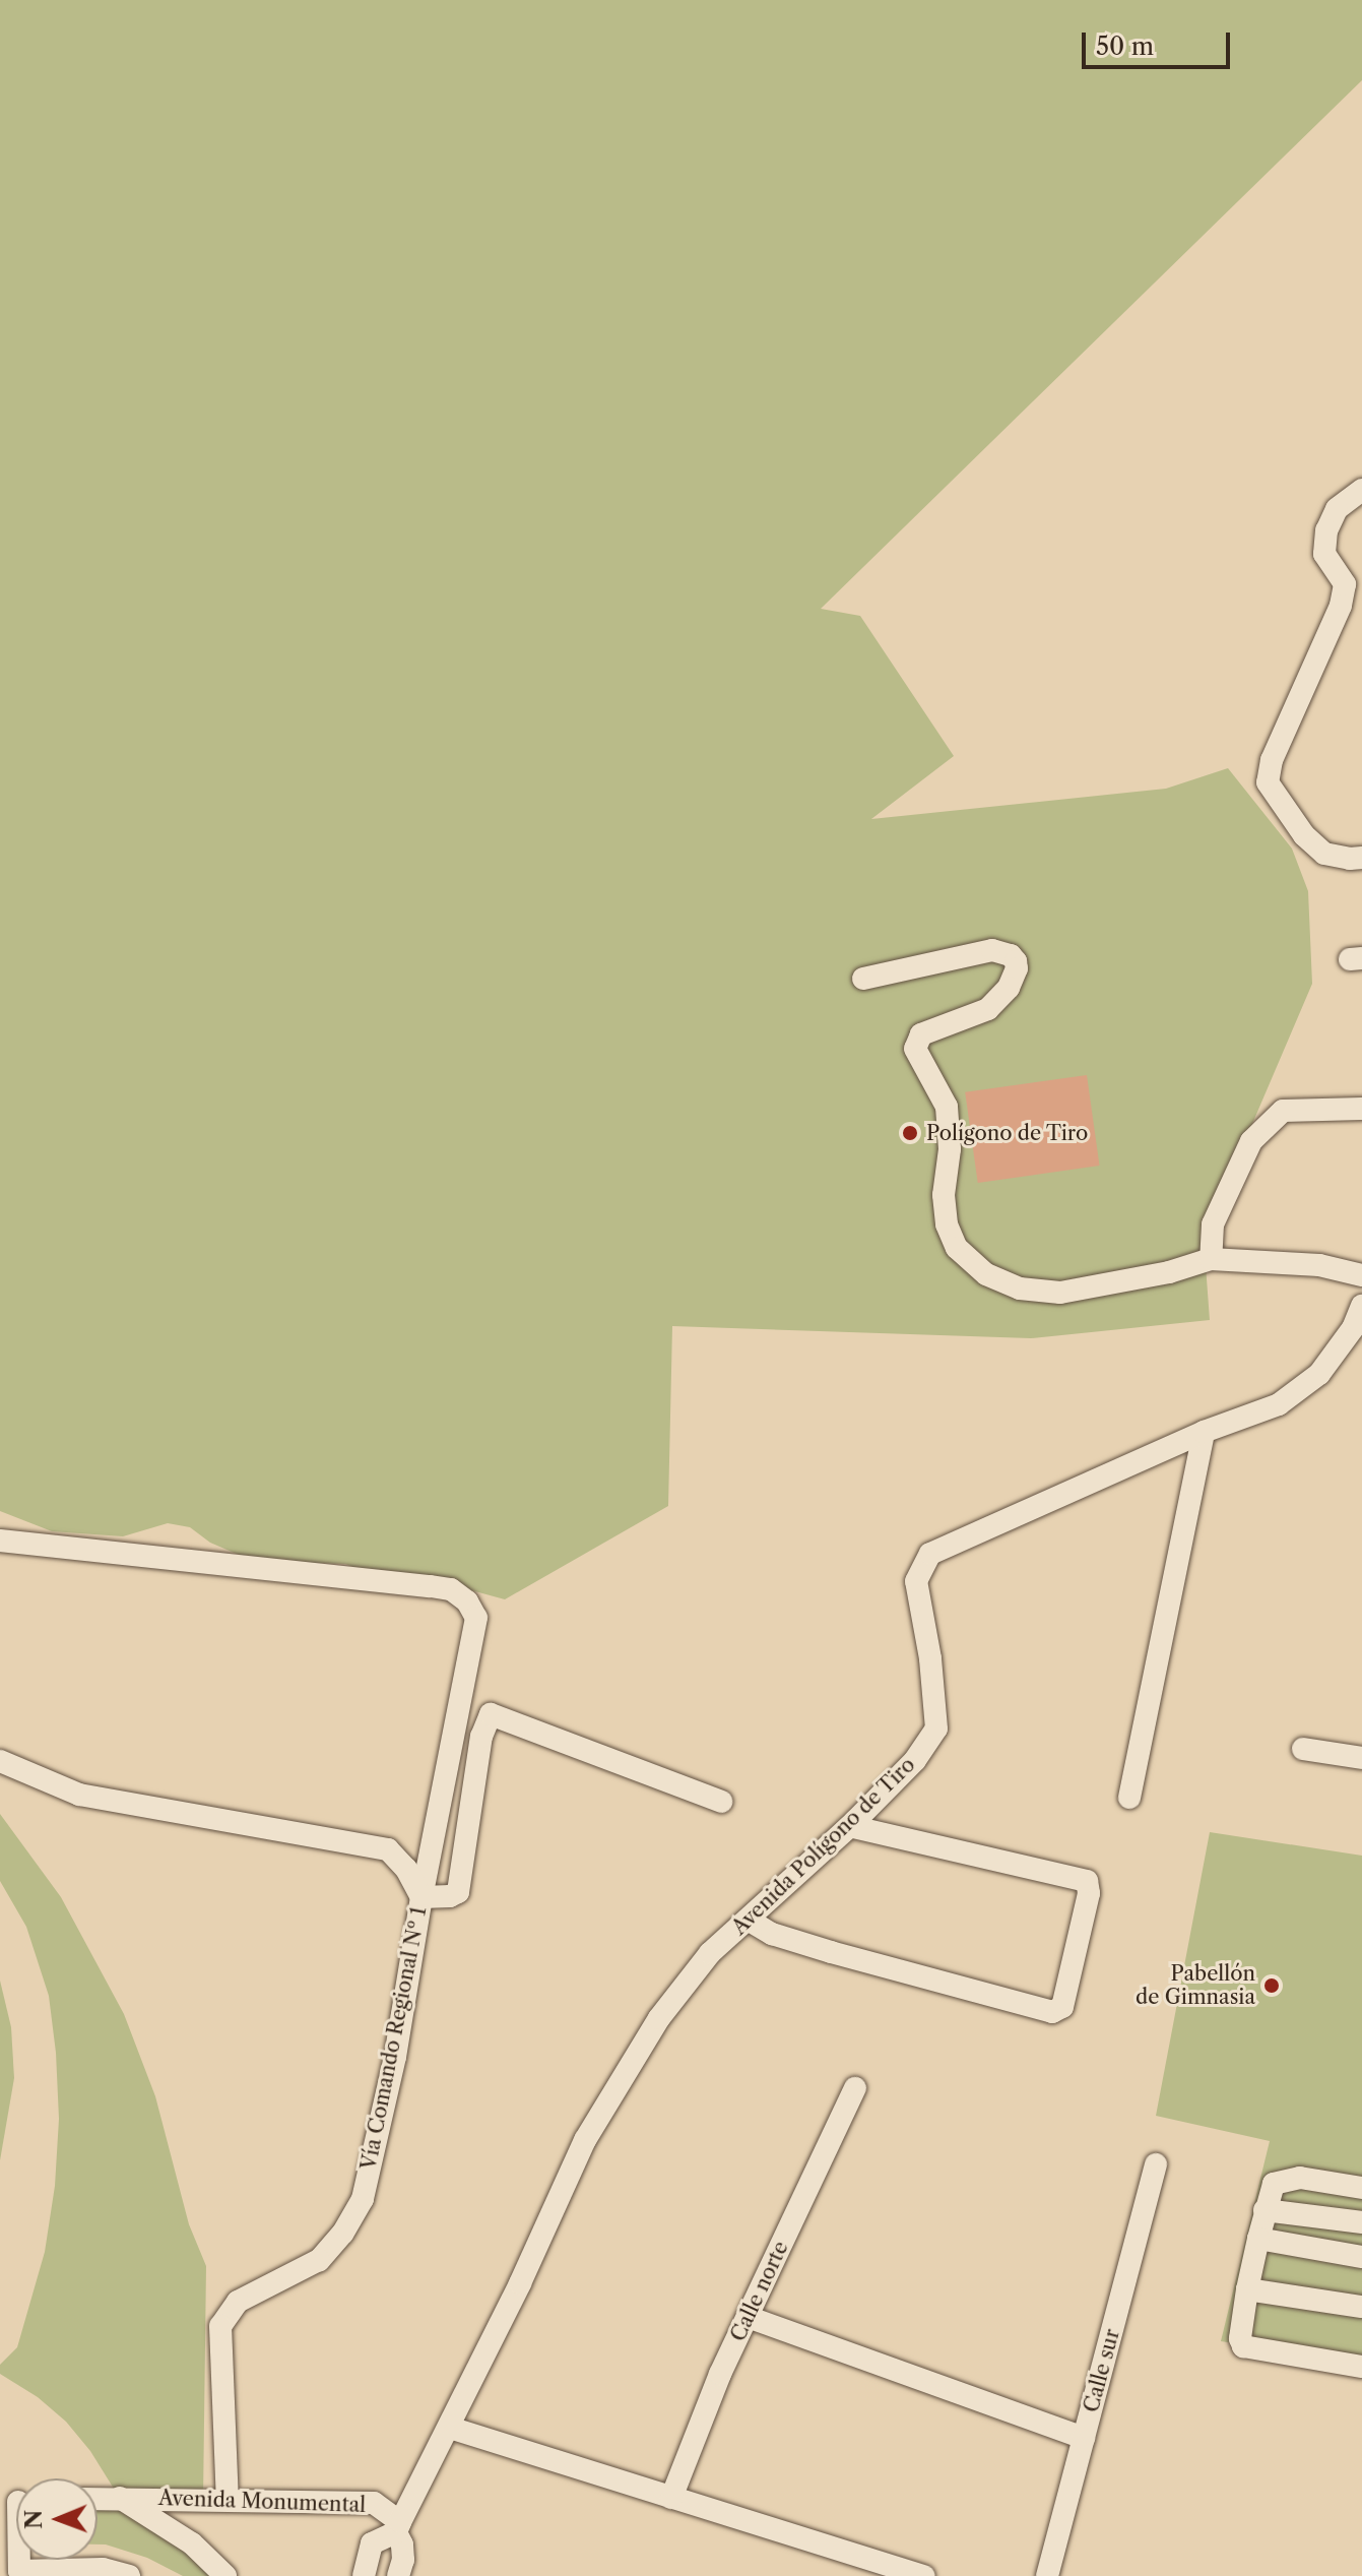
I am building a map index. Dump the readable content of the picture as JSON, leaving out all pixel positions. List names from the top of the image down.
{
  "streets": {
    "street": [
      "Avenida Polígono de Tiro",
      "Vía Comando Regional Nº 1",
      "Calle norte",
      "Calle sur",
      "Avenida Monumental"
    ]
  },
  "crossings": [
    ["Avenida Polígono de Tiro", "Avenida Monumental"],
    ["Vía Comando Regional Nº 1", "Avenida Monumental"]
  ],
  "places": ["Polígono de Tiro", "Pabellón de Gimnasia"],
  "scale_bar": "50 m",
  "north": "left"
}
